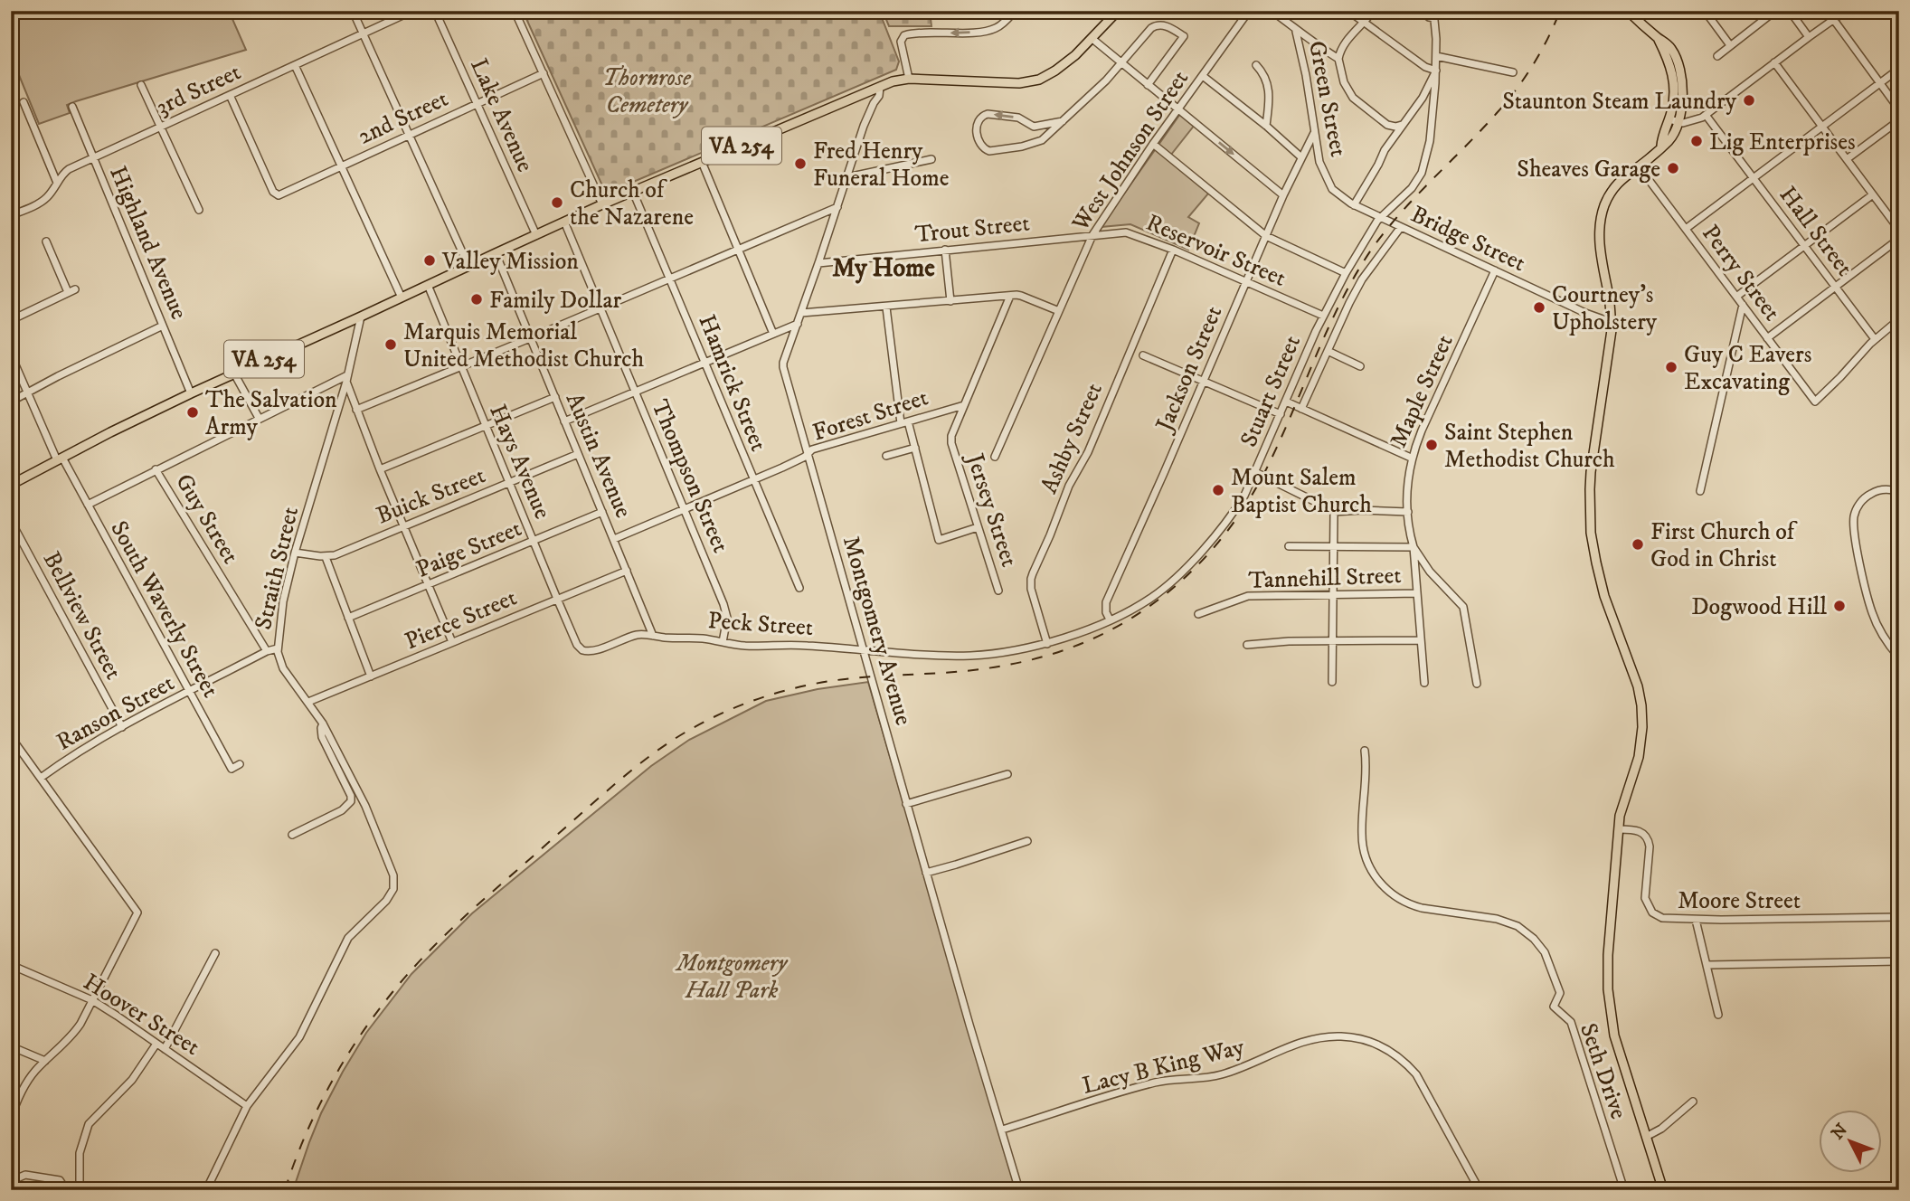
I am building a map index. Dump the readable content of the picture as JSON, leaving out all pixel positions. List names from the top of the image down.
{
  "streets": {
    "main road": ["VA 254"],
    "street": [
      "3rd Street",
      "Green Street",
      "Lake Avenue",
      "2nd Street",
      "West Johnson Street",
      "Trout Street",
      "Hall Street",
      "Bridge Street",
      "Highland Avenue",
      "Reservoir Street",
      "Perry Street",
      "Jackson Street",
      "Hamrick Street",
      "Stuart Street",
      "Maple Street",
      "Forest Street",
      "Ashby Street",
      "Austin Avenue",
      "Hays Avenue",
      "Thompson Street",
      "Buick Street",
      "Jersey Street",
      "Guy Street",
      "Paige Street",
      "Straith Street",
      "Tannehill Street",
      "South Waverly Street",
      "Bellview Street",
      "Pierce Street",
      "Peck Street",
      "Montgomery Avenue",
      "Ranson Street",
      "Moore Street",
      "Hoover Street",
      "Lacy B King Way",
      "Seth Drive"
    ]
  },
  "crossings": [
    ["3rd Street", "2nd Street"],
    ["3rd Street", "Highland Avenue"],
    ["Green Street", "Bridge Street"],
    ["Green Street", "Jackson Street"],
    ["Green Street", "Stuart Street"],
    ["Lake Avenue", "2nd Street"],
    ["Lake Avenue", "VA 254"],
    ["VA 254", "Highland Avenue"],
    ["VA 254", "Hamrick Street"],
    ["VA 254", "Austin Avenue"],
    ["VA 254", "Hays Avenue"],
    ["VA 254", "Thompson Street"],
    ["VA 254", "Straith Street"],
    ["VA 254", "South Waverly Street"],
    ["VA 254", "Montgomery Avenue"],
    ["West Johnson Street", "Trout Street"],
    ["West Johnson Street", "Reservoir Street"],
    ["Trout Street", "Reservoir Street"],
    ["Trout Street", "Montgomery Avenue"],
    ["Hall Street", "Perry Street"],
    ["Bridge Street", "Stuart Street"],
    ["Bridge Street", "Maple Street"],
    ["Reservoir Street", "Jackson Street"],
    ["Reservoir Street", "Stuart Street"],
    ["Reservoir Street", "Ashby Street"],
    ["Jackson Street", "Stuart Street"],
    ["Hamrick Street", "Forest Street"],
    ["Stuart Street", "Ashby Street"],
    ["Stuart Street", "Peck Street"],
    ["Stuart Street", "Montgomery Avenue"],
    ["Maple Street", "Tannehill Street"],
    ["Forest Street", "Austin Avenue"],
    ["Forest Street", "Thompson Street"],
    ["Forest Street", "Jersey Street"],
    ["Forest Street", "Montgomery Avenue"],
    ["Austin Avenue", "Buick Street"],
    ["Austin Avenue", "Paige Street"],
    ["Austin Avenue", "Pierce Street"],
    ["Austin Avenue", "Peck Street"],
    ["Hays Avenue", "Buick Street"],
    ["Hays Avenue", "Paige Street"],
    ["Hays Avenue", "Pierce Street"],
    ["Hays Avenue", "Peck Street"],
    ["Thompson Street", "Peck Street"],
    ["Buick Street", "Straith Street"],
    ["Guy Street", "Ranson Street"],
    ["Straith Street", "Pierce Street"],
    ["Straith Street", "Ranson Street"],
    ["Straith Street", "Hoover Street"],
    ["South Waverly Street", "Ranson Street"],
    ["Bellview Street", "Ranson Street"],
    ["Peck Street", "Montgomery Avenue"],
    ["Montgomery Avenue", "Lacy B King Way"]
  ],
  "districts": ["My Home"],
  "parks": ["Thornrose Cemetery", "Montgomery Hall Park"],
  "places": [
    "Staunton Steam Laundry",
    "Lig Enterprises",
    "Fred Henry Funeral Home",
    "Sheaves Garage",
    "Church of the Nazarene",
    "Valley Mission",
    "Family Dollar",
    "Courtney's Upholstery",
    "Marquis Memorial United Methodist Church",
    "Guy C Eavers Excavating",
    "The Salvation Army",
    "Saint Stephen Methodist Church",
    "Mount Salem Baptist Church",
    "First Church of God in Christ",
    "Dogwood Hill"
  ],
  "north": "top left"
}
